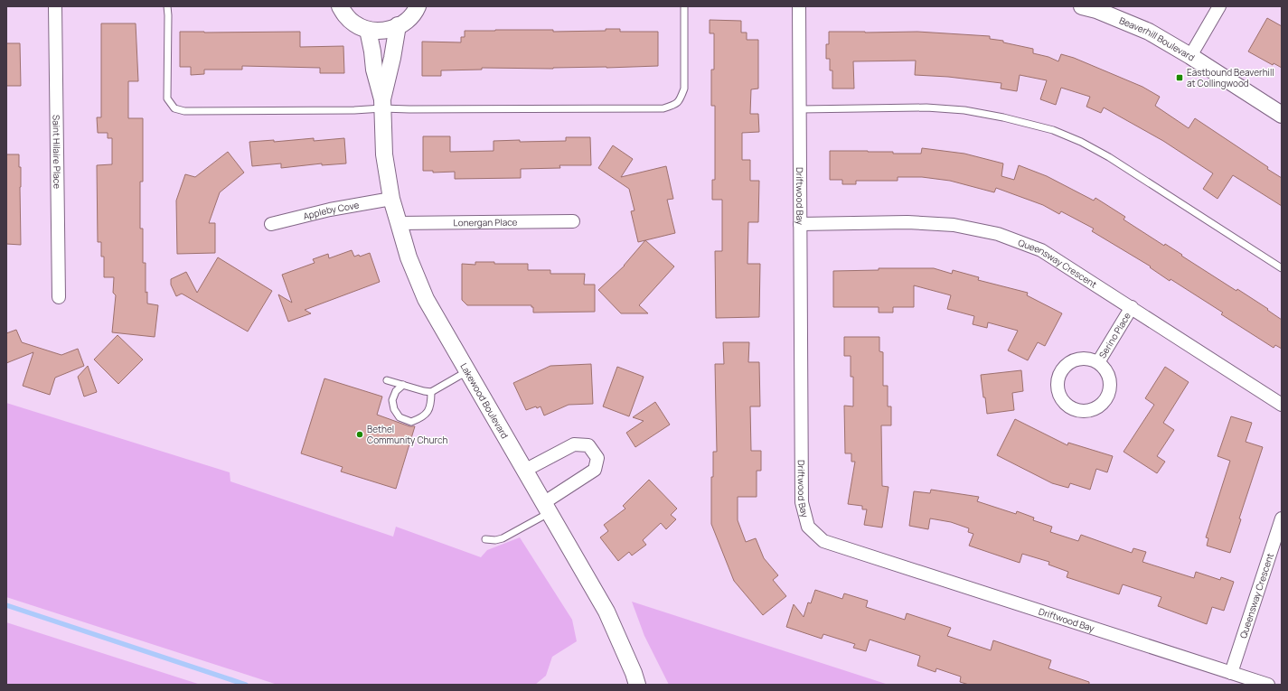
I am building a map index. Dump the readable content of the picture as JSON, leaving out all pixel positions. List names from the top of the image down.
{
  "streets": {
    "street": [
      "Beaverhill Boulevard",
      "Saint Hilaire Place",
      "Driftwood Bay",
      "Appleby Cove",
      "Lonergan Place",
      "Queensway Crescent",
      "Serino Place",
      "Lakewood Boulevard"
    ]
  },
  "crossings": [
    ["Driftwood Bay", "Queensway Crescent"],
    ["Appleby Cove", "Lakewood Boulevard"],
    ["Lonergan Place", "Lakewood Boulevard"],
    ["Queensway Crescent", "Serino Place"]
  ],
  "places": {
    "transit": ["Eastbound Beaverhill at Collingwood"],
    "other": ["Bethel Community Church"]
  }
}
